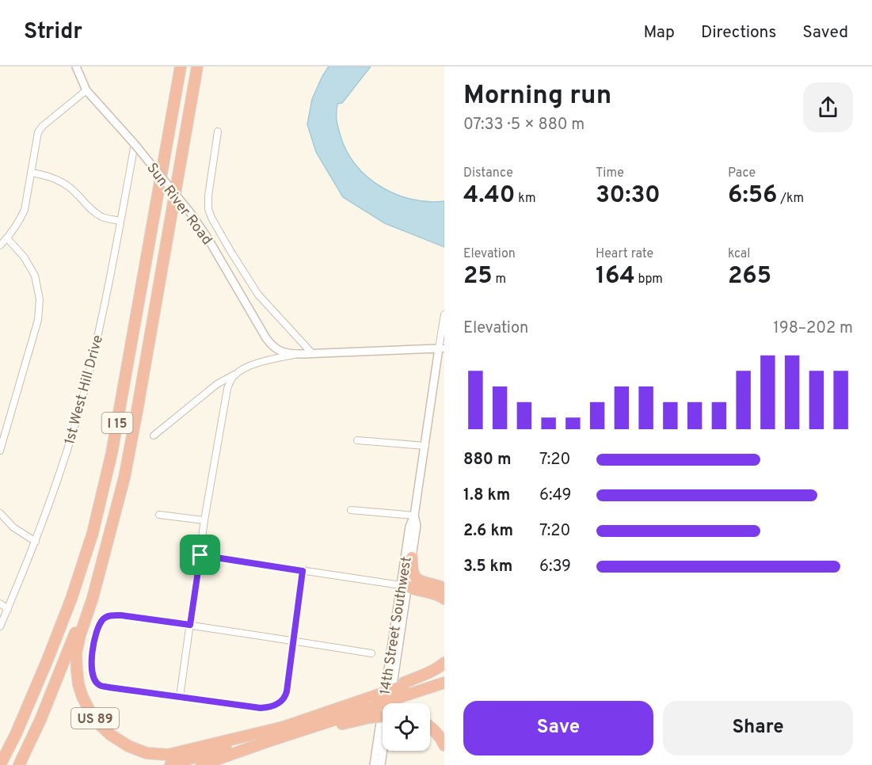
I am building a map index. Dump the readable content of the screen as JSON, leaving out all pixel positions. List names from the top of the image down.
{
  "streets": {
    "highway": ["I 15", "US 89"],
    "street": ["Sun River Road", "1st West Hill Drive", "14th Street Southwest"]
  },
  "crossings": [
    ["Sun River Road", "1st West Hill Drive"],
    ["Sun River Road", "14th Street Southwest"],
    ["I 15", "US 89"]
  ],
  "page": {
    "header": "Stridr",
    "nav": ["Map", "Directions", "Saved"],
    "heading": ["Morning run", "07:33 · 5 × 880 m"],
    "stats": [
      ["Distance", "4.40 km"],
      ["Time", "30:30"],
      ["Pace", "6:56 /km"],
      ["Elevation", "25 m"],
      ["Heart rate", "164 bpm"],
      ["kcal", "265"]
    ],
    "chart": ["Elevation", "198–202 m"],
    "list": [
      {
        "name": "880 m",
        "note": "7:20"
      },
      {
        "name": "1.8 km",
        "note": "6:49"
      },
      {
        "name": "2.6 km",
        "note": "7:20"
      },
      {
        "name": "3.5 km",
        "note": "6:39"
      }
    ],
    "buttons": ["Save", "Share"]
  }
}
